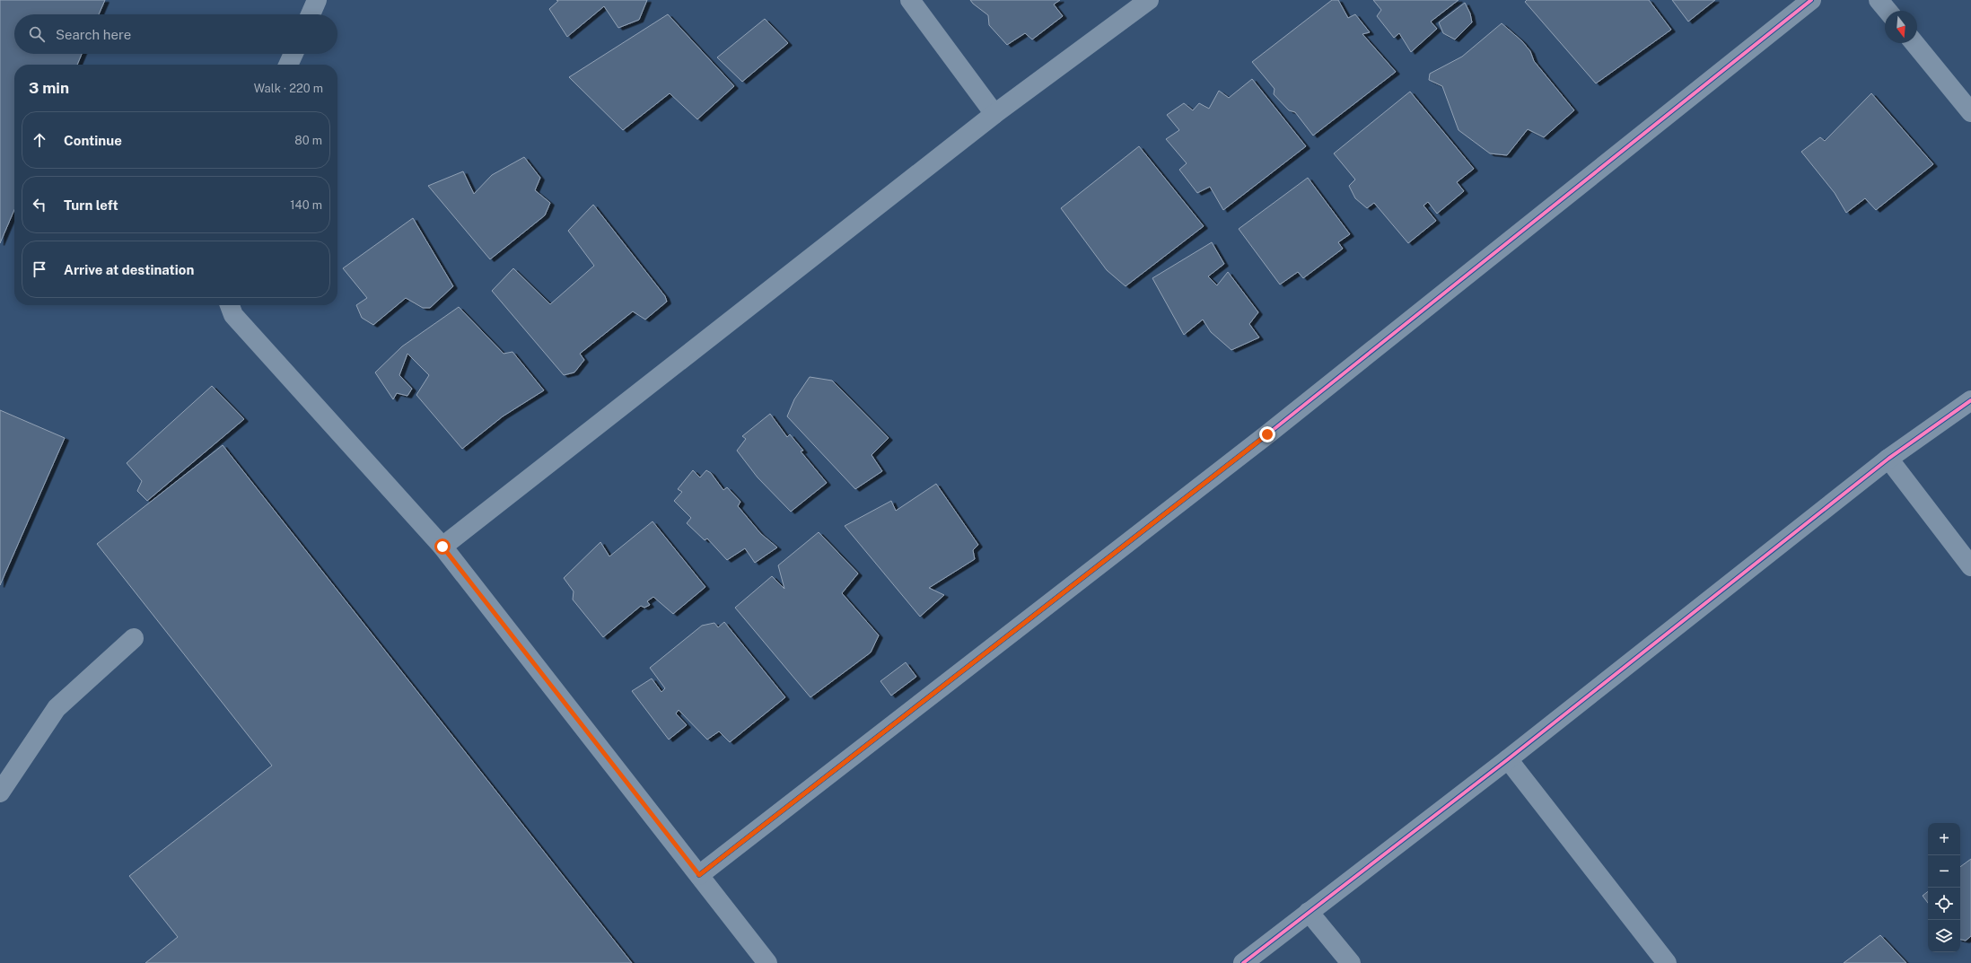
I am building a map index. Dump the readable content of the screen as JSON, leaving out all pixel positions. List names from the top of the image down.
{
  "north": "bottom",
  "page": {
    "search": "Search here",
    "heading": ["3 min", "Walk · 220 m"],
    "list": [
      ["Continue", "80 m"],
      ["Turn left", "140 m"],
      "Arrive at destination"
    ],
    "map_buttons": ["+", "−"]
  }
}
